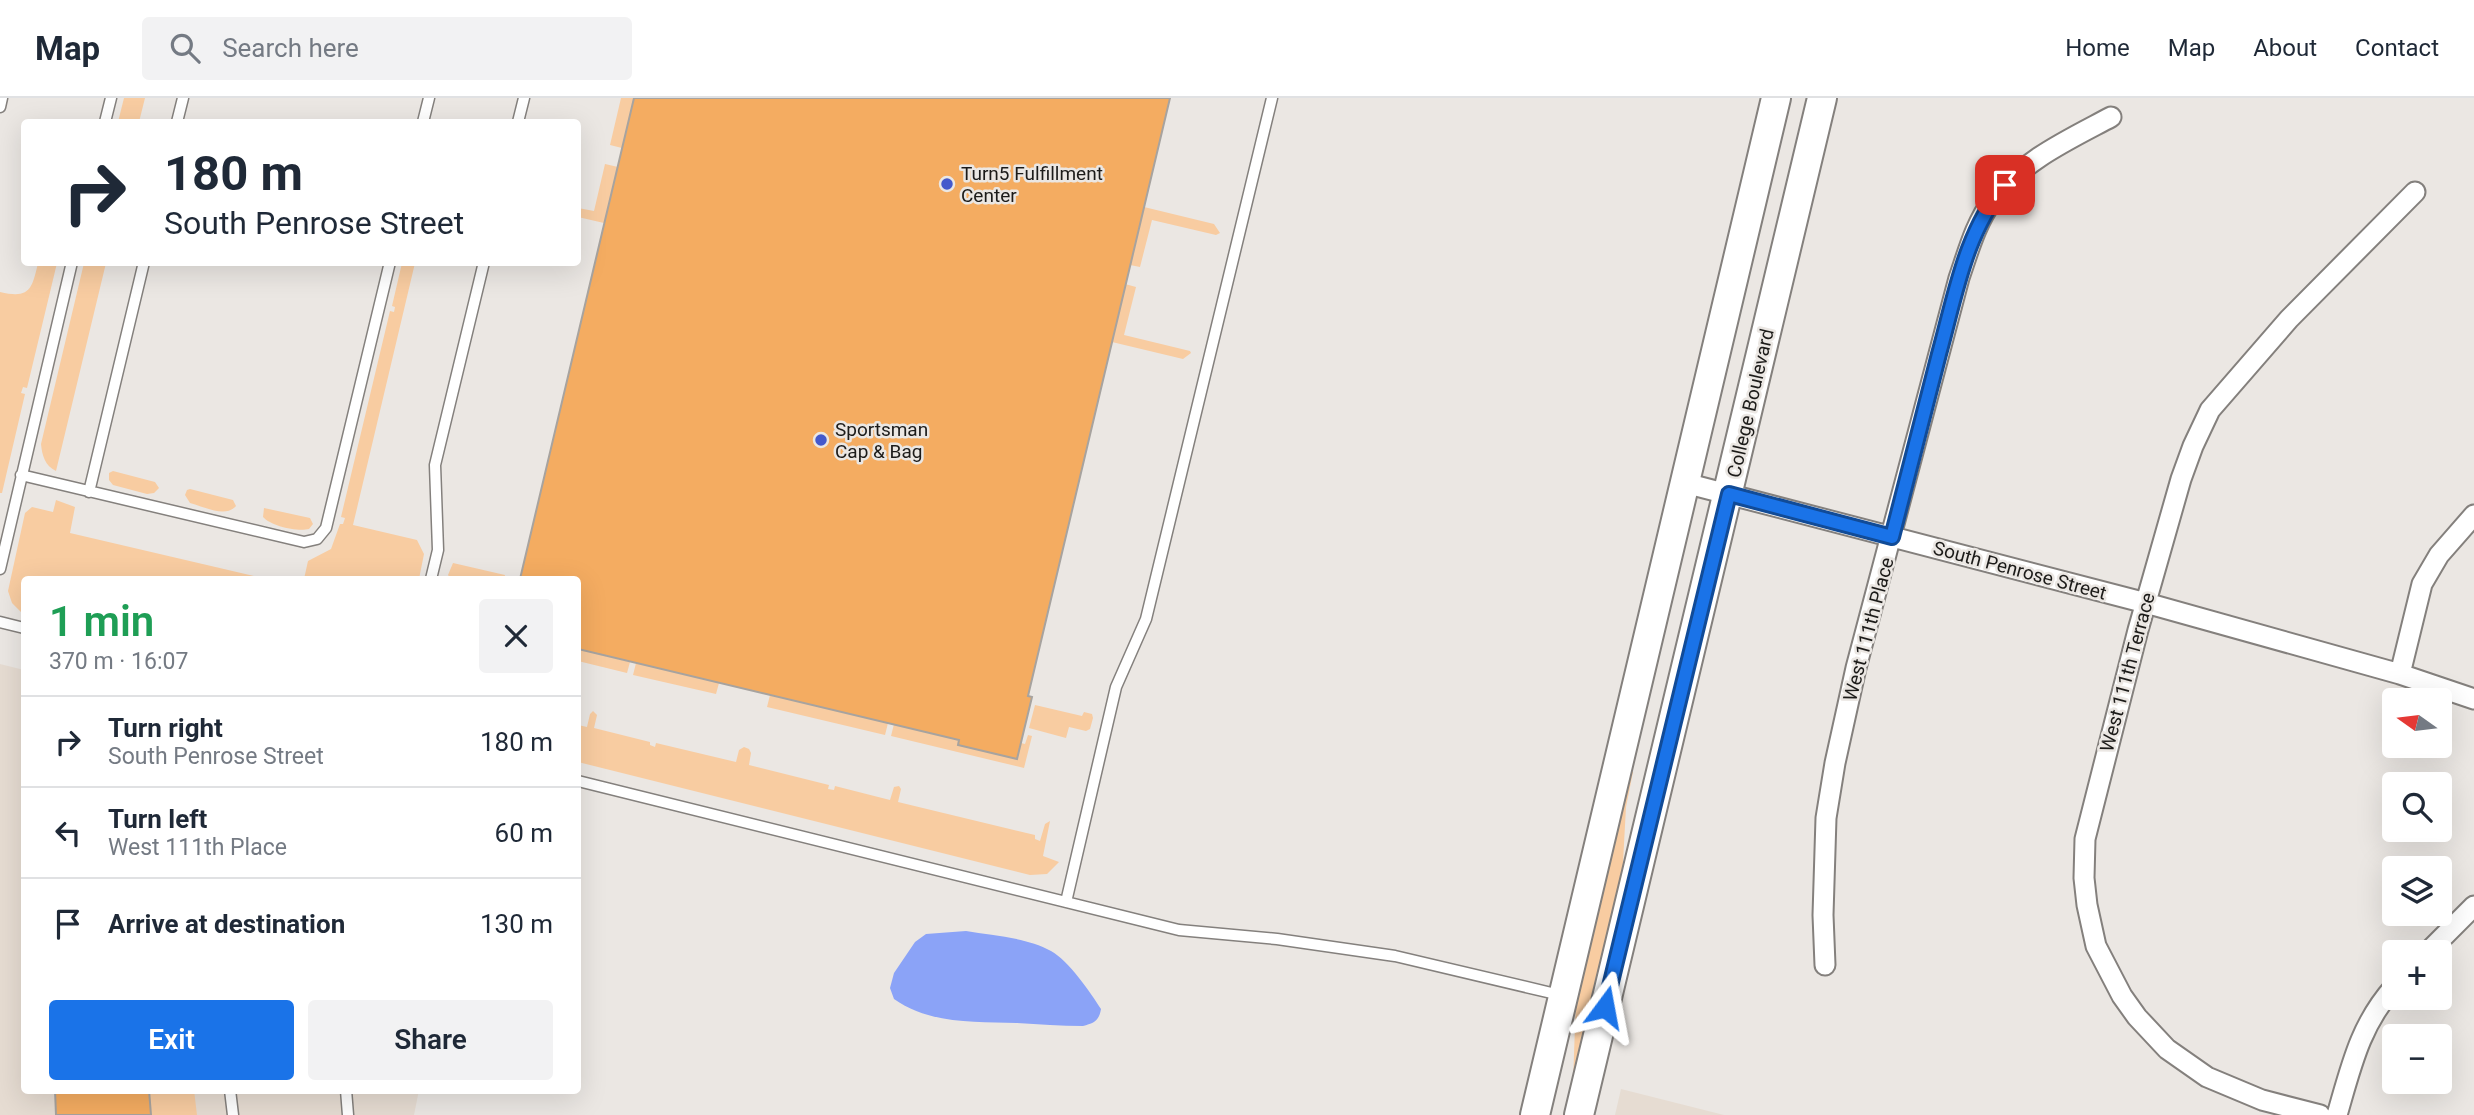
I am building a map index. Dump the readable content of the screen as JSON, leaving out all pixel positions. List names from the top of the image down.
{
  "streets": {
    "main road": ["College Boulevard"],
    "street": ["South Penrose Street", "West 111th Place", "West 111th Terrace"]
  },
  "crossings": [
    ["College Boulevard", "South Penrose Street"],
    ["South Penrose Street", "West 111th Place"],
    ["South Penrose Street", "West 111th Terrace"]
  ],
  "places": ["Turn5 Fulfillment Center", "Sportsman Cap & Bag"],
  "north": "left",
  "page": {
    "header": "Map",
    "search": "Search here",
    "nav": [
      "Home",
      "Map",
      "About",
      "Contact"
    ],
    "turn": ["180 m", "South Penrose Street"],
    "heading": ["1 min", "370 m · 16:07"],
    "map_buttons": ["+", "−"],
    "list": [
      {
        "name": "Turn right",
        "note": "South Penrose Street",
        "value": "180 m"
      },
      {
        "name": "Turn left",
        "note": "West 111th Place",
        "value": "60 m"
      },
      {
        "name": "Arrive at destination",
        "value": "130 m"
      }
    ],
    "buttons": ["Exit", "Share"]
  }
}
